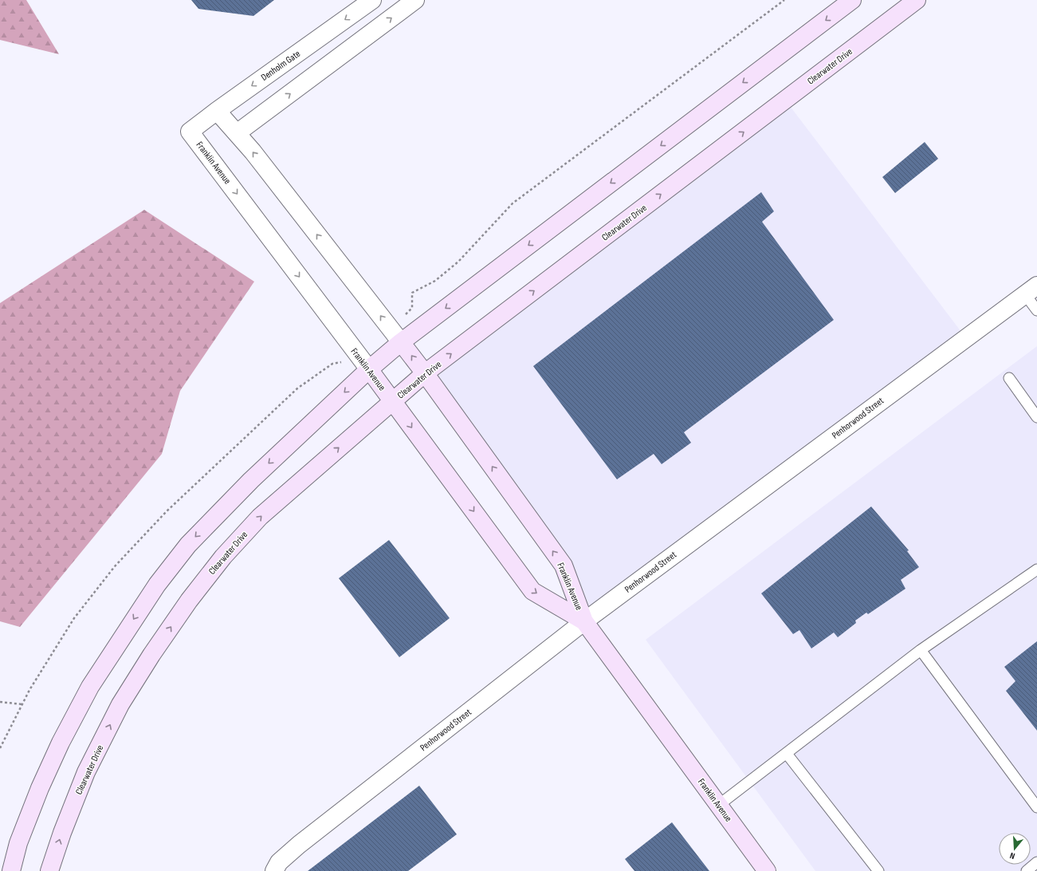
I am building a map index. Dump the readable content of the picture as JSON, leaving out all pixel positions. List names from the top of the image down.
{
  "streets": {
    "main road": ["Clearwater Drive", "Franklin Avenue"],
    "street": ["Denholm Gate", "Penhorwood Street"]
  },
  "crossings": [
    ["Denholm Gate", "Franklin Avenue"],
    ["Clearwater Drive", "Franklin Avenue"],
    ["Franklin Avenue", "Penhorwood Street"]
  ],
  "north": "bottom"
}
